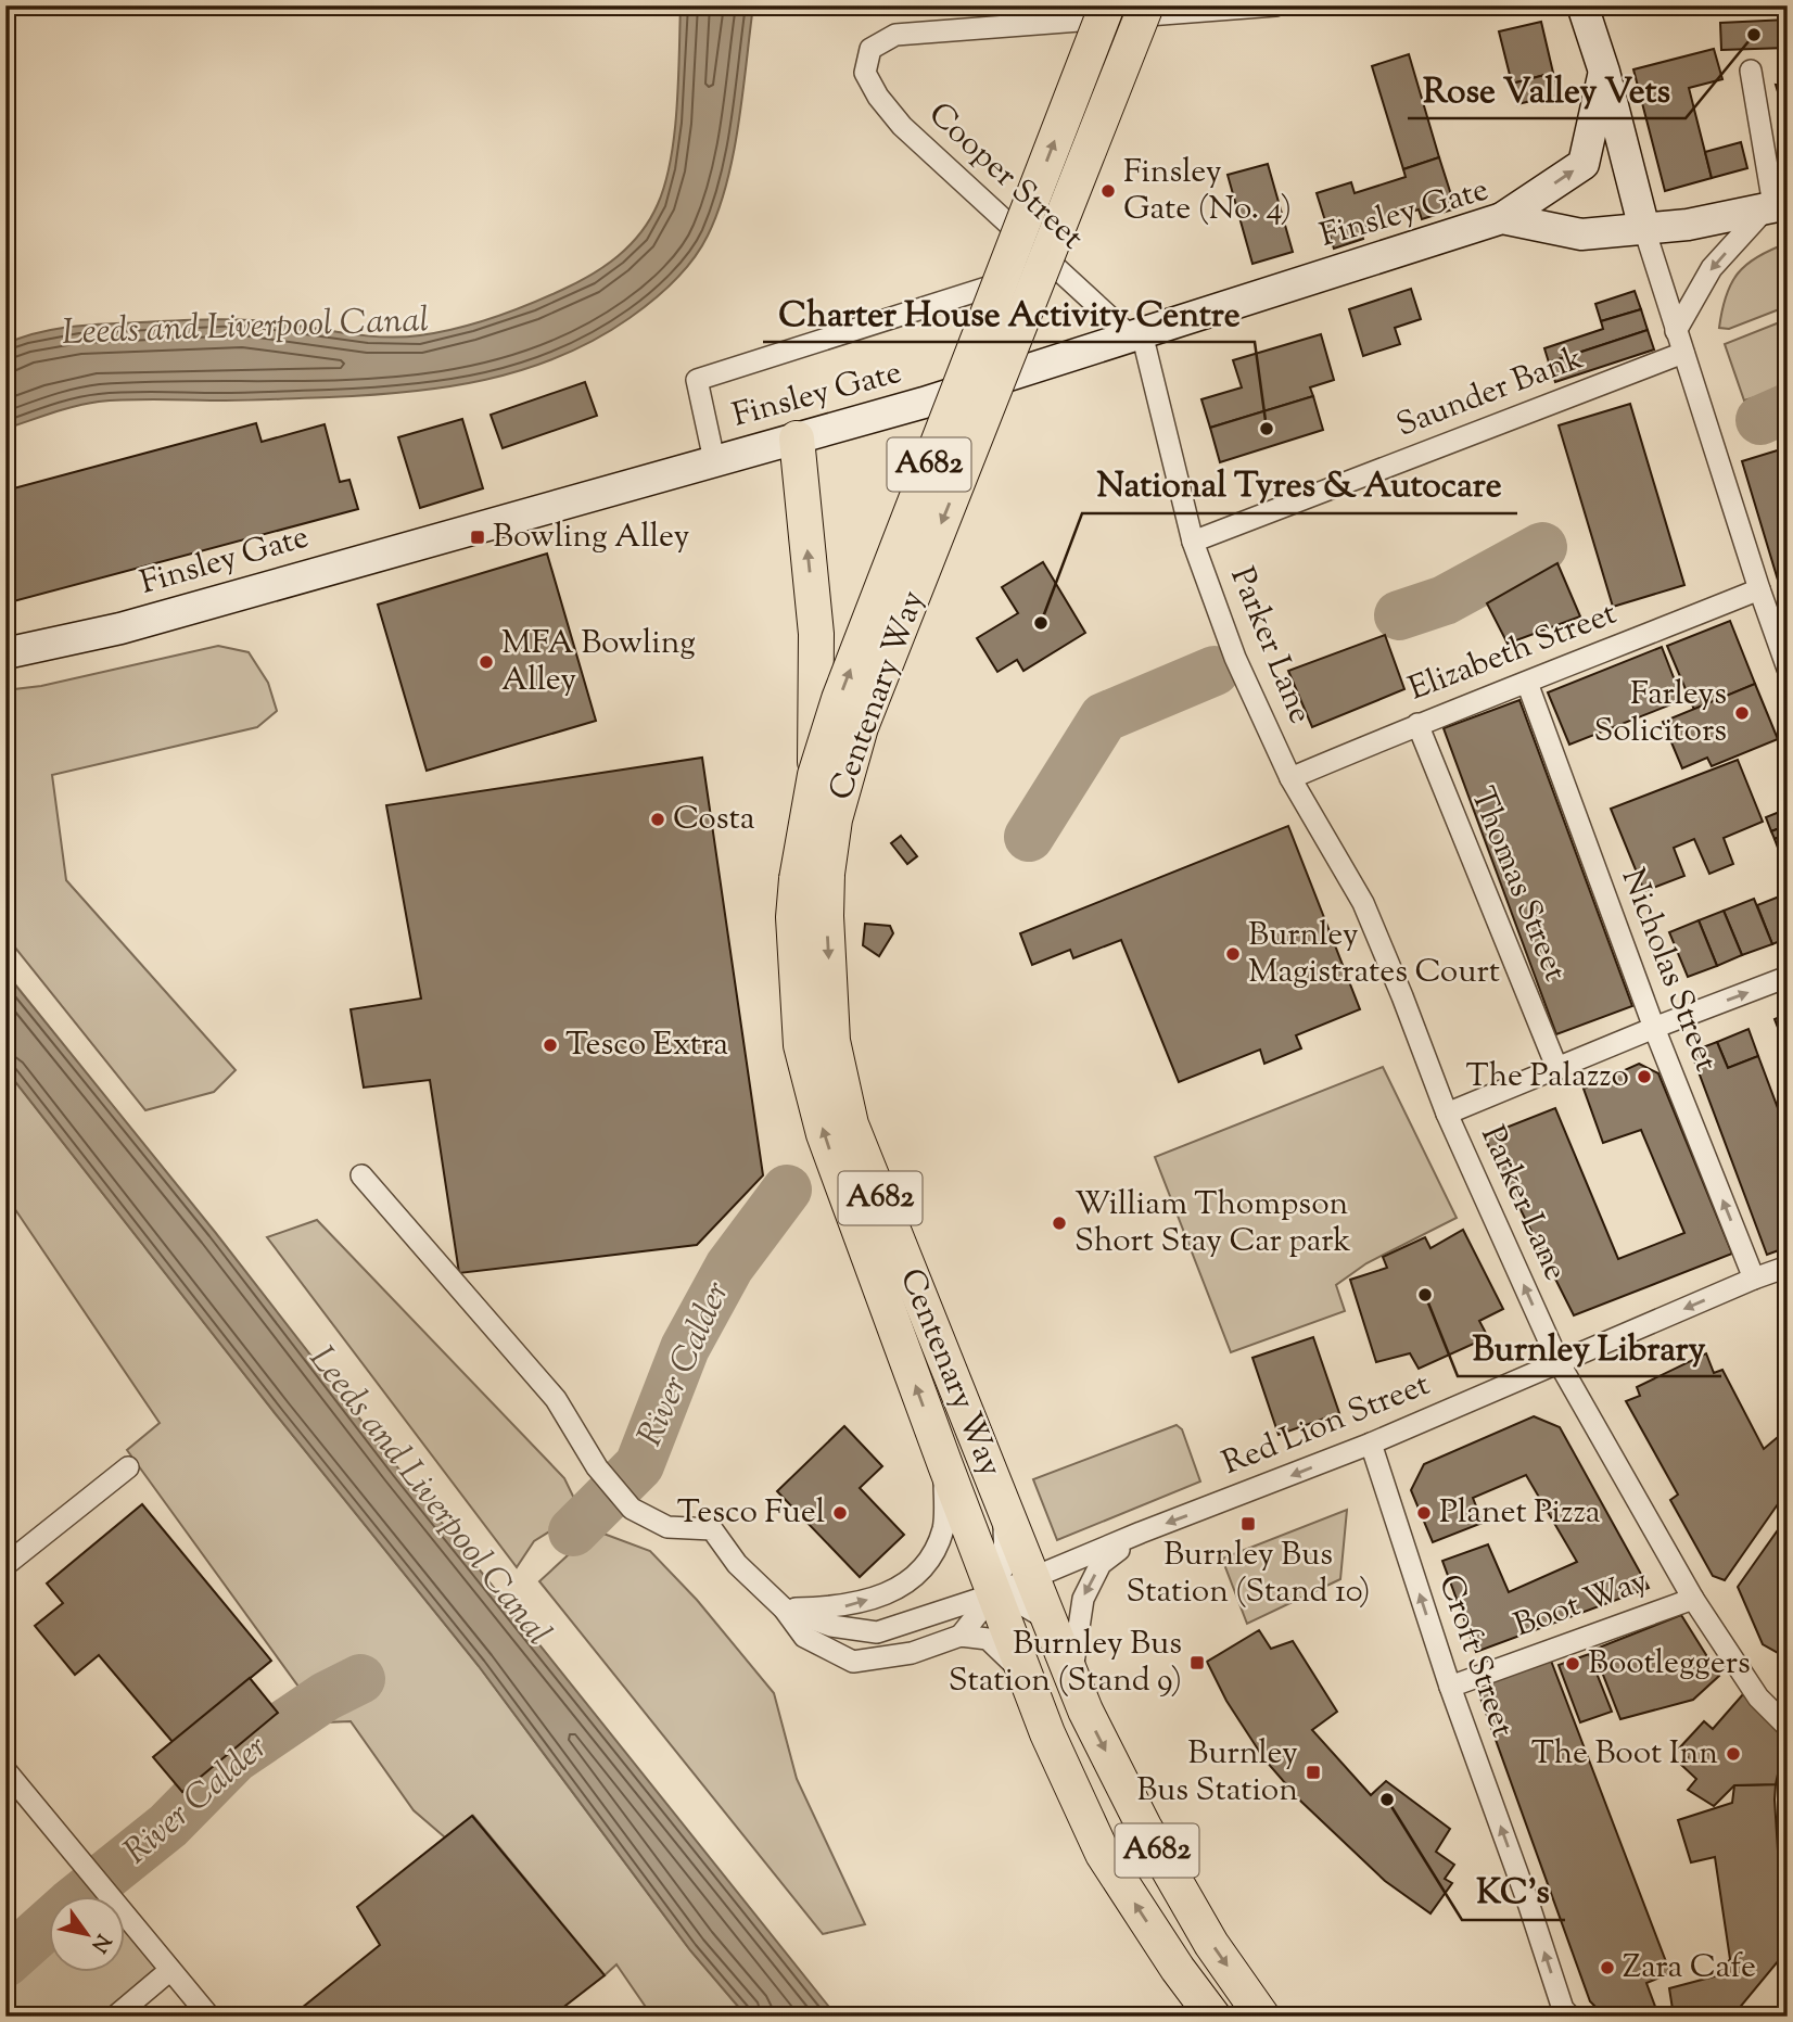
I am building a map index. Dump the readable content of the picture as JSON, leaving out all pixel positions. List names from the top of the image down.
{
  "streets": {
    "main road": ["A682", "Centenary Way"],
    "street": [
      "Cooper Street",
      "Finsley Gate",
      "Saunder Bank",
      "Parker Lane",
      "Elizabeth Street",
      "Thomas Street",
      "Nicholas Street",
      "Red Lion Street",
      "Boot Way",
      "Croft Street"
    ]
  },
  "crossings": [
    ["Cooper Street", "Finsley Gate"],
    ["Cooper Street", "Parker Lane"],
    ["Finsley Gate", "A682"],
    ["Finsley Gate", "Parker Lane"],
    ["Saunder Bank", "Parker Lane"],
    ["A682", "Centenary Way"],
    ["Parker Lane", "Elizabeth Street"],
    ["Parker Lane", "Red Lion Street"],
    ["Parker Lane", "Boot Way"],
    ["Elizabeth Street", "Thomas Street"],
    ["Elizabeth Street", "Nicholas Street"],
    ["Centenary Way", "Red Lion Street"],
    ["Nicholas Street", "Red Lion Street"],
    ["Red Lion Street", "Croft Street"],
    ["Boot Way", "Croft Street"]
  ],
  "one_way": ["Nicholas Street", "Croft Street"],
  "water": ["Leeds and Liverpool Canal", "River Calder"],
  "places": {
    "other": [
      "Rose Valley Vets",
      "Finsley Gate (No. 4)",
      "Charter House Activity Centre",
      "National Tyres & Autocare",
      "MFA Bowling Alley",
      "Farleys Solicitors",
      "Costa",
      "Burnley Magistrates Court",
      "Tesco Extra",
      "The Palazzo",
      "William Thompson Short Stay Car park",
      "Burnley Library",
      "Tesco Fuel",
      "Planet Pizza",
      "Bootleggers",
      "The Boot Inn",
      "KC's",
      "Zara Cafe"
    ],
    "transit": [
      "Bowling Alley",
      "Burnley Bus Station (Stand 10)",
      "Burnley Bus Station (Stand 9)",
      "Burnley Bus Station"
    ]
  },
  "north": "bottom right"
}
